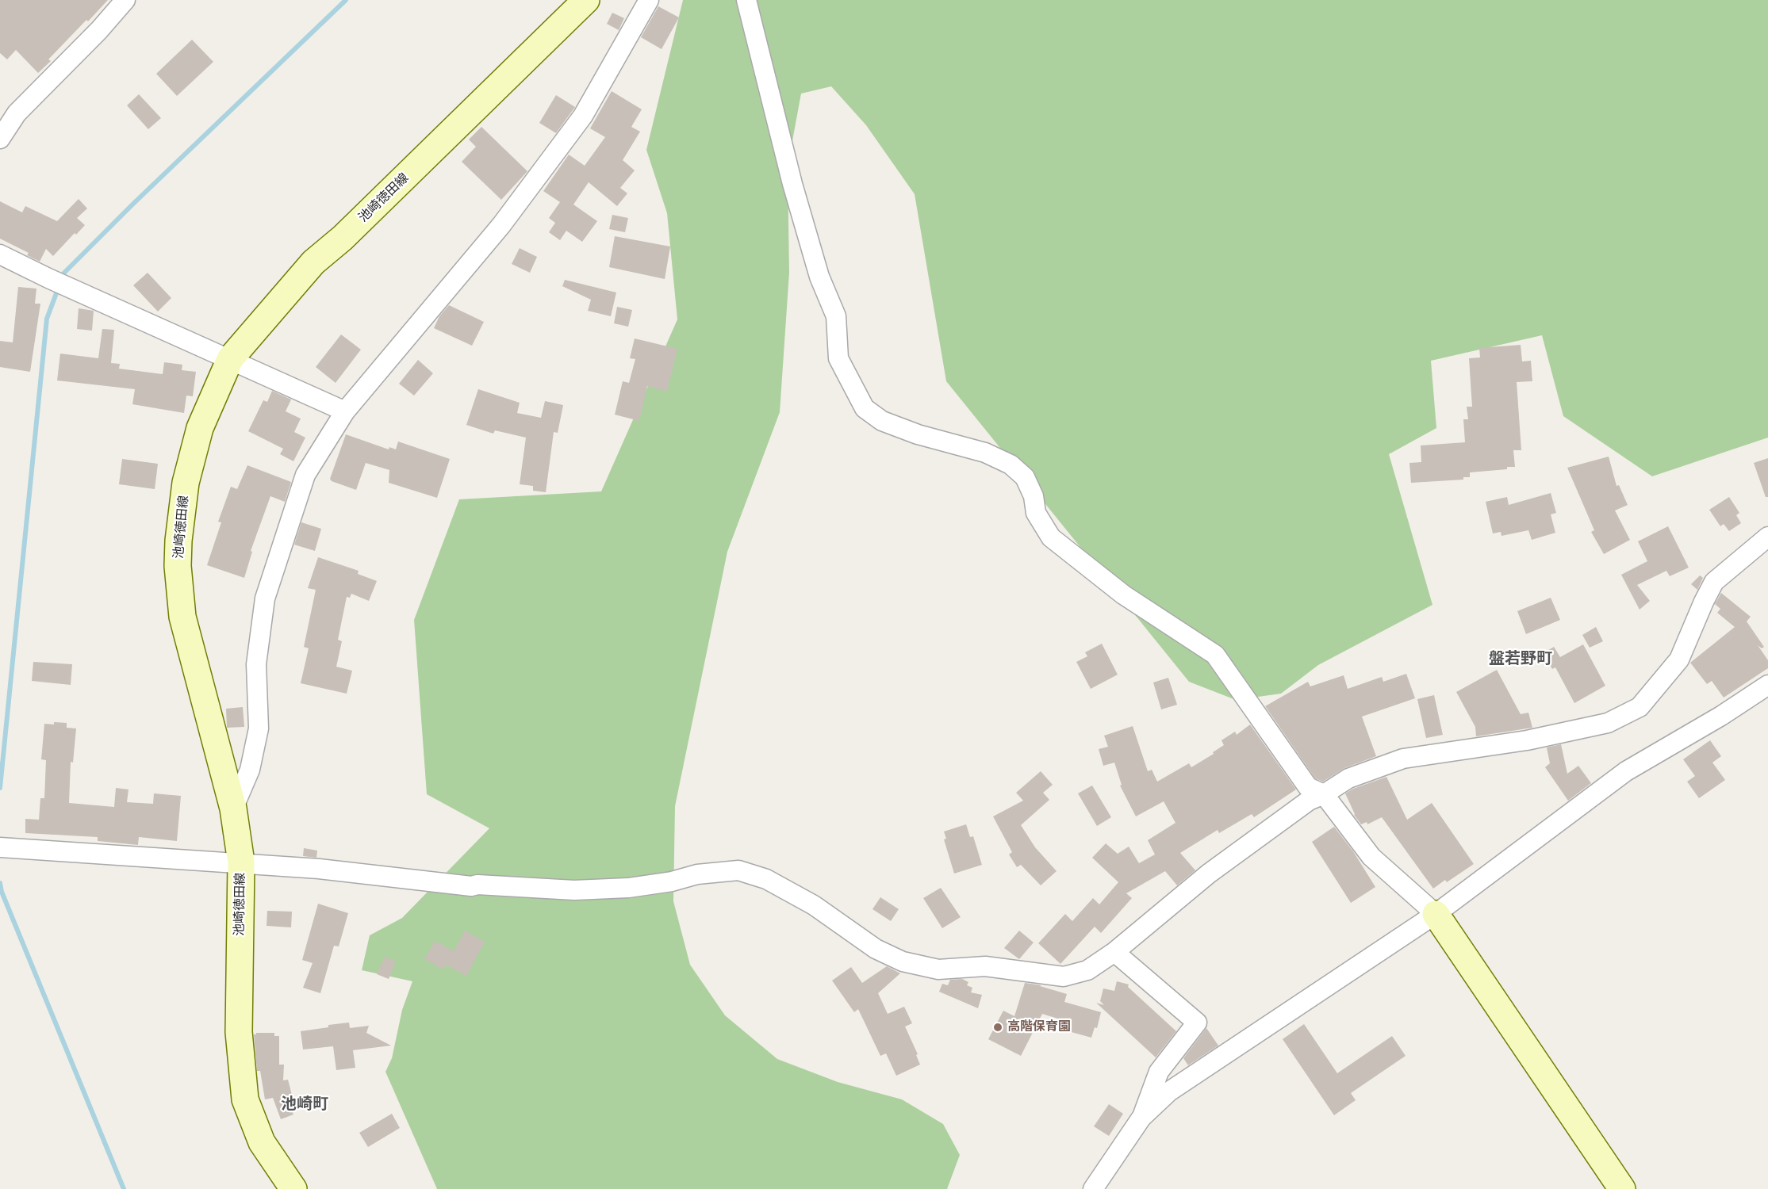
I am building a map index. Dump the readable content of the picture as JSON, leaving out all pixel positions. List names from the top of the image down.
{
  "streets": {
    "main road": ["池崎徳田線"]
  },
  "districts": ["盤若野町", "池崎町"],
  "places": ["高階保育園"]
}
